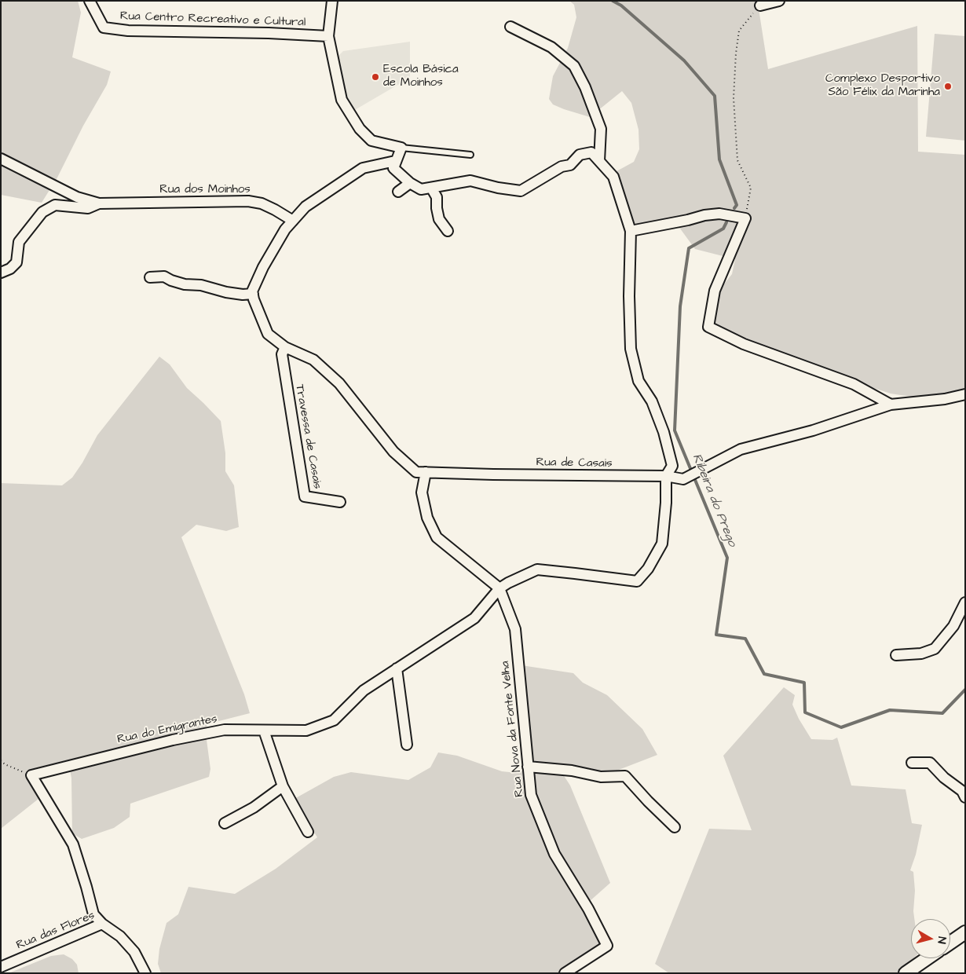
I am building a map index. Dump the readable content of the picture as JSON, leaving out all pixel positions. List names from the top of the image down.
{
  "streets": {
    "street": [
      "Rua Centro Recreativo e Cultural",
      "Rua dos Moinhos",
      "Travessa de Casais",
      "Rua de Casais",
      "Rua Nova da Fonte Velha",
      "Rua do Emigrantes",
      "Rua das Flores"
    ]
  },
  "crossings": [
    ["Travessa de Casais", "Rua de Casais"],
    ["Rua Nova da Fonte Velha", "Rua do Emigrantes"]
  ],
  "water": ["Ribeira do Prego"],
  "places": ["Escola Básica de Moinhos", "Complexo Desportivo São Félix da Marinha"],
  "north": "right"
}
